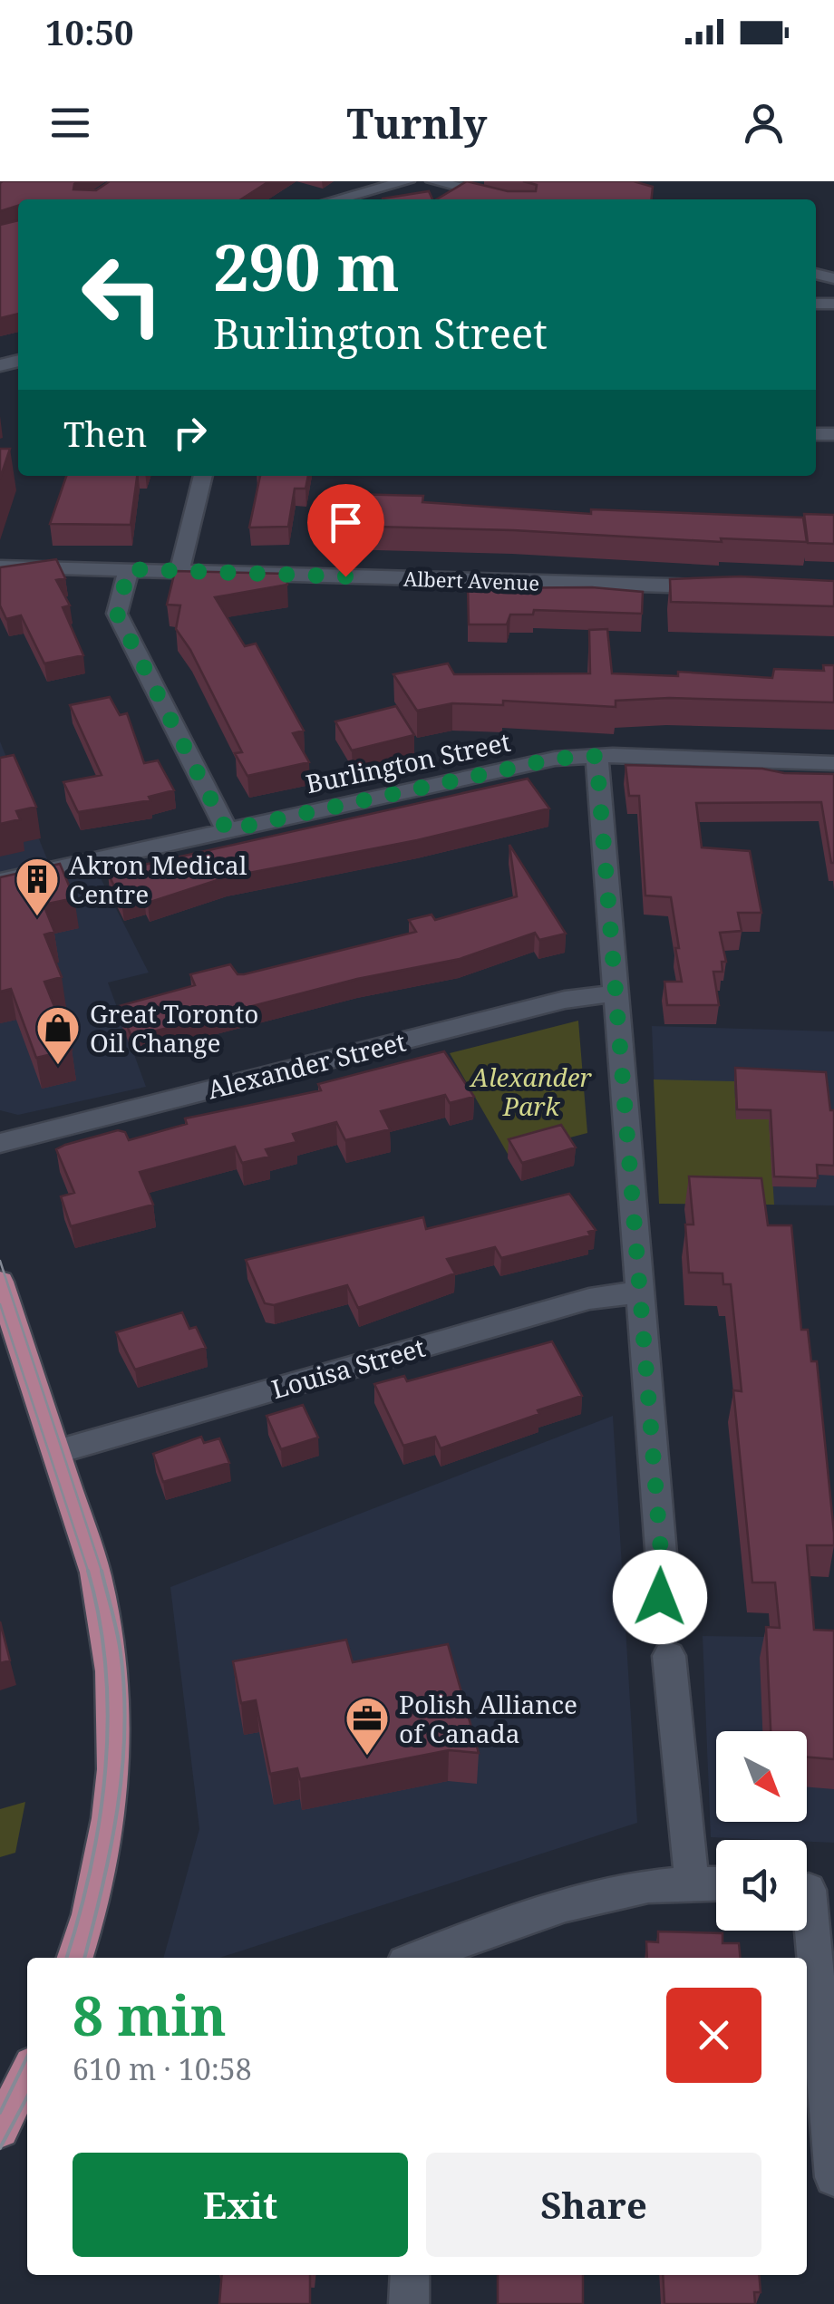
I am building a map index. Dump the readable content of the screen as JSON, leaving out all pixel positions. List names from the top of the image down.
{
  "streets": {
    "street": [
      "Albert Avenue",
      "Burlington Street",
      "Alexander Street",
      "Louisa Street"
    ]
  },
  "parks": ["Alexander Park"],
  "places": {
    "building": ["Akron Medical Centre"],
    "shop": ["Great Toronto Oil Change"],
    "office": ["Polish Alliance of Canada"]
  },
  "north": "bottom right",
  "page": {
    "status": "10:50",
    "header": "Turnly",
    "turn": ["290 m", "Burlington Street"],
    "then": "Then",
    "heading": ["8 min", "610 m · 10:58"],
    "buttons": ["Exit", "Share"]
  }
}
